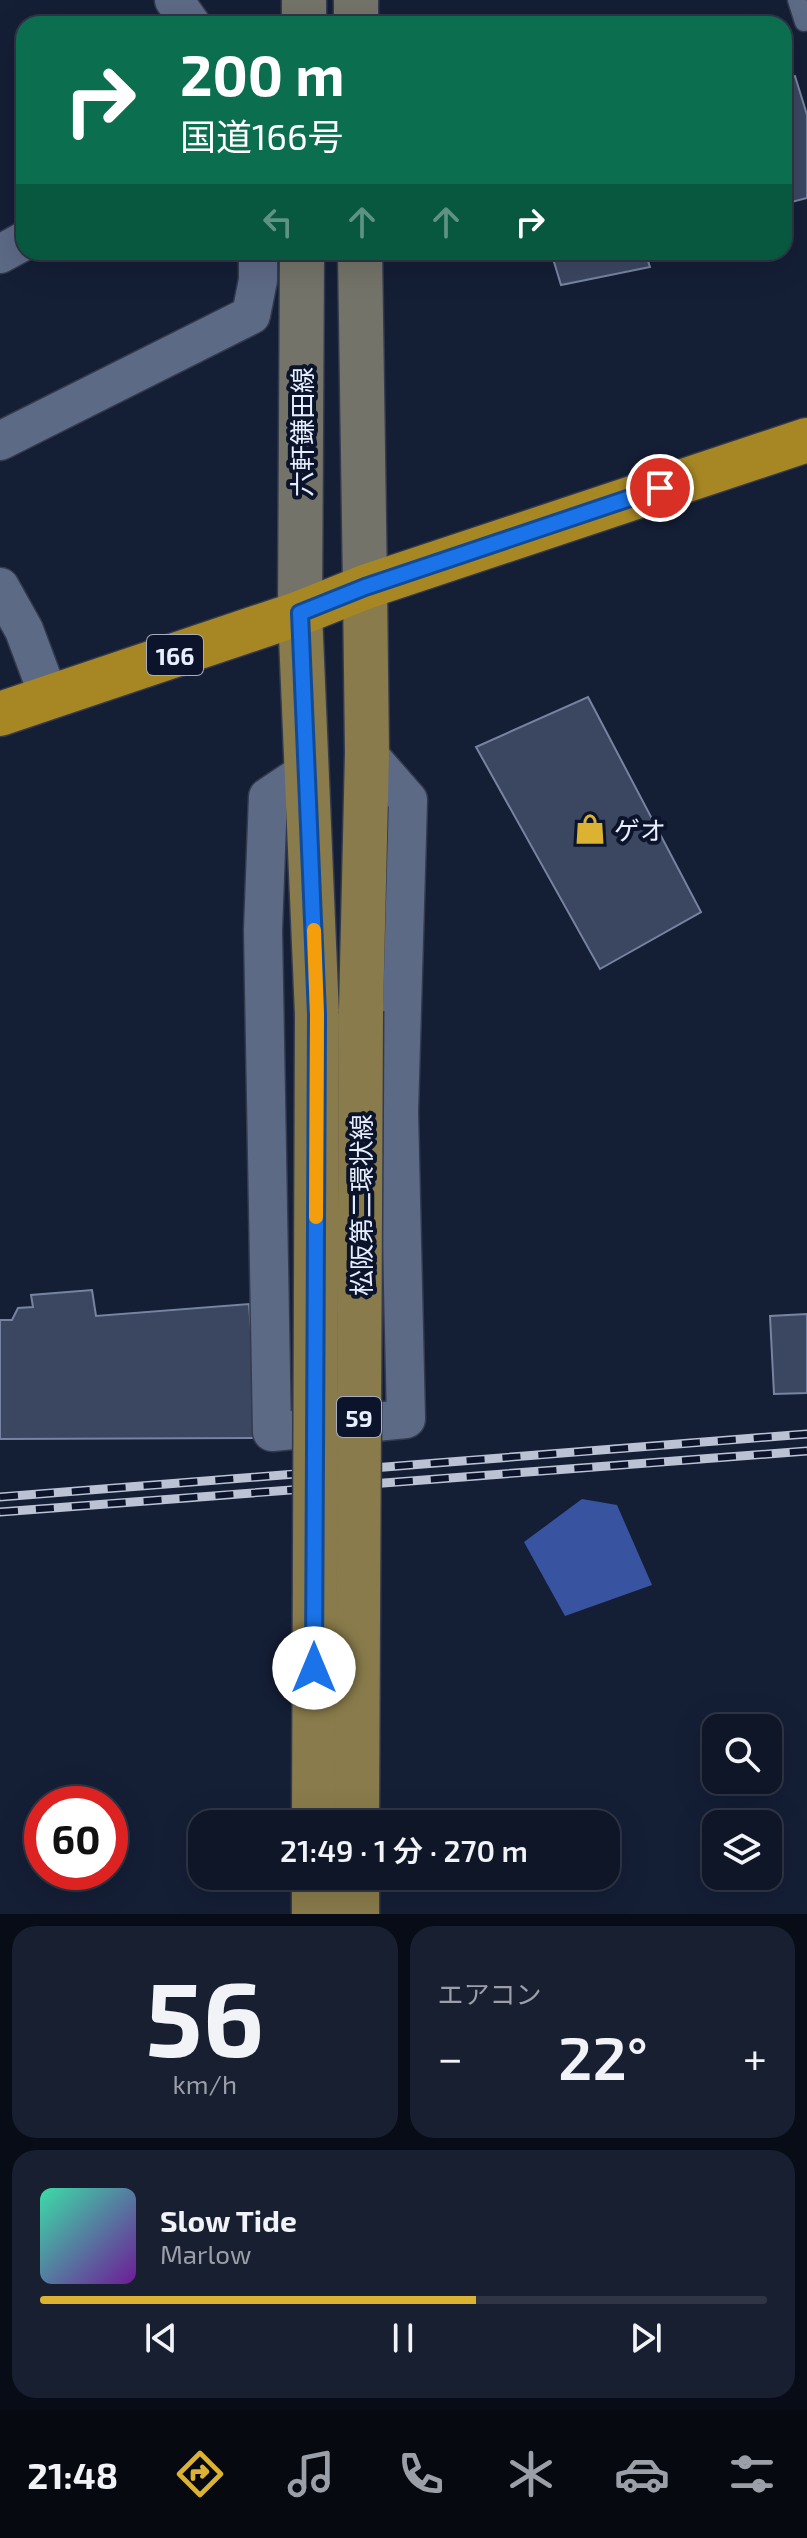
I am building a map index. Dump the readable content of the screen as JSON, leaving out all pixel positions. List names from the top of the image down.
{
  "streets": {
    "highway": ["166"],
    "main road": ["六軒鎌田線", "松阪第二環状線", "59"]
  },
  "crossings": [
    ["六軒鎌田線", "166"],
    ["六軒鎌田線", "松阪第二環状線"],
    ["166", "松阪第二環状線"]
  ],
  "places": {
    "shop": ["ゲオ"]
  },
  "page": {
    "turn": ["200 m", "国道166号"],
    "limit": "60",
    "trip": "21:49 · 1 分 · 270 m",
    "tile": [
      ["56", "km/h"],
      "エアコン"
    ],
    "heat": ["−", "22°", "+"],
    "song": ["Slow Tide", "Marlow"],
    "tabs": "21:48"
  }
}
